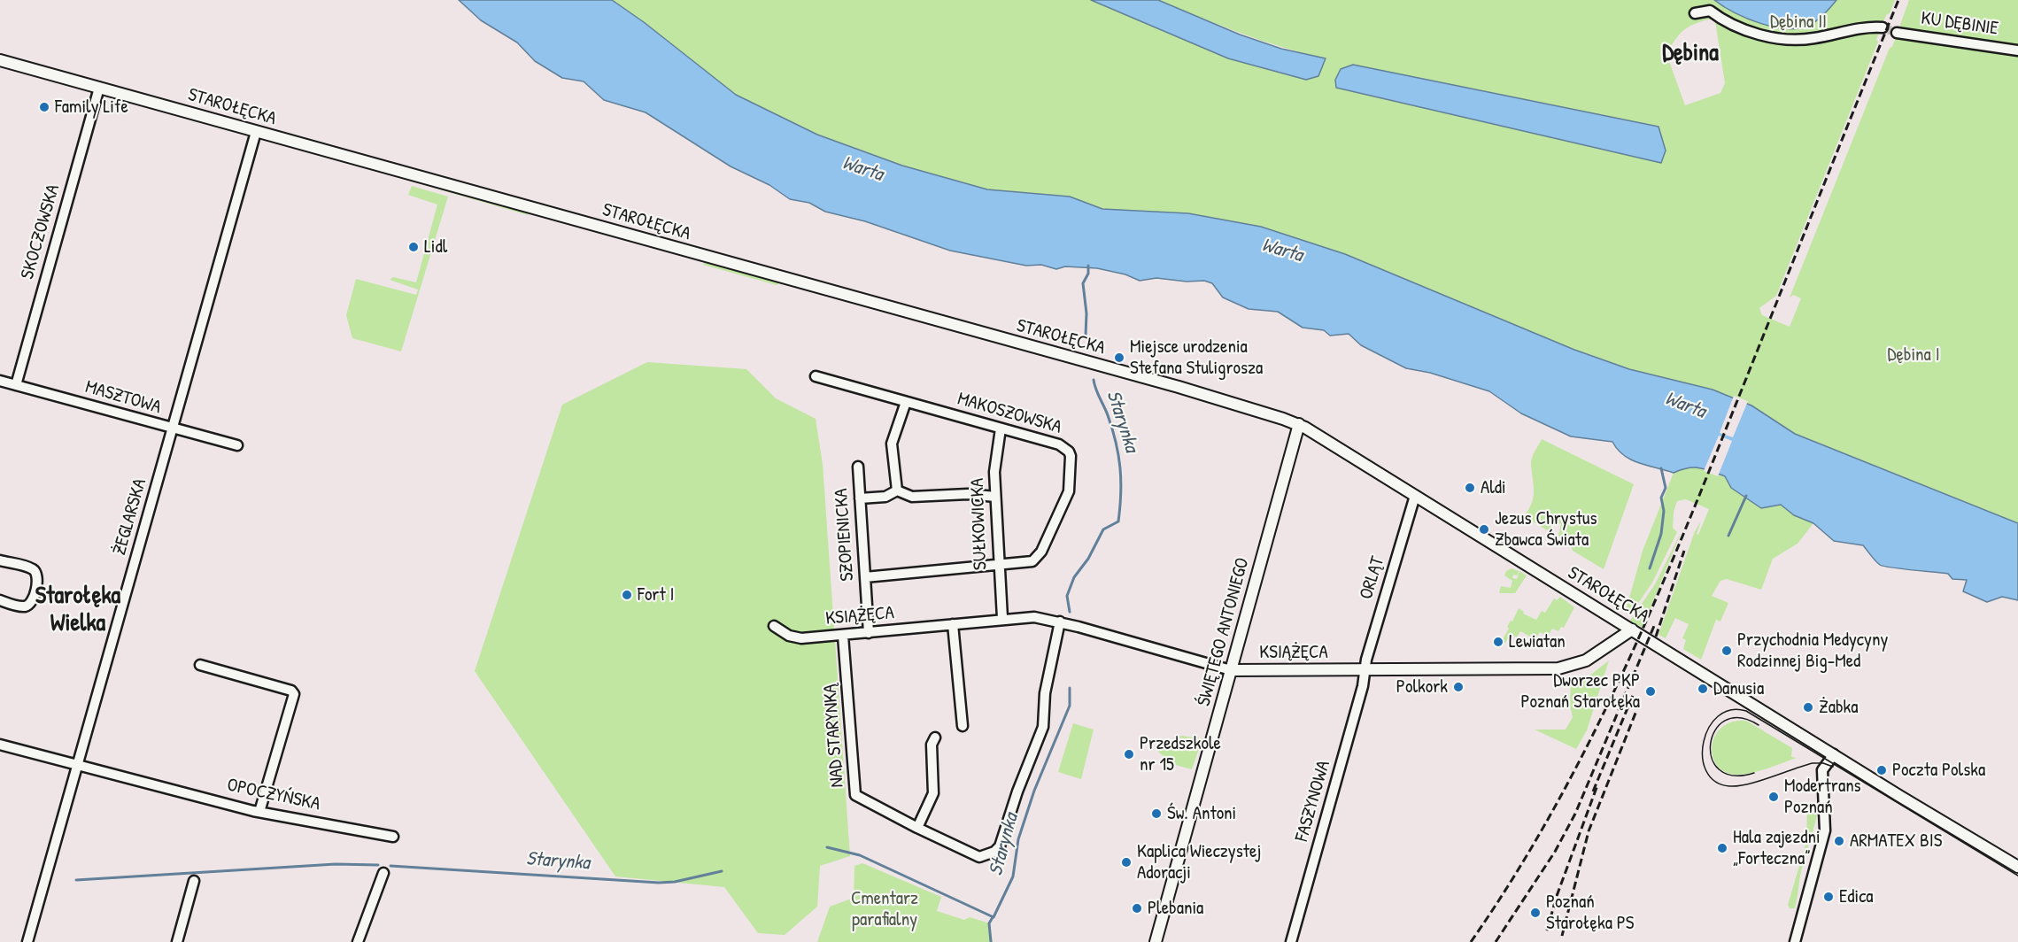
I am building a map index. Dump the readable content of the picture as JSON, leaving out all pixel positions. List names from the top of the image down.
{
  "streets": {
    "street": [
      "KU DĘBINIE",
      "STAROŁĘCKA",
      "SKOCZOWSKA",
      "MASZTOWA",
      "MAKOSZOWSKA",
      "ŻEGLARSKA",
      "SUŁKOWICKA",
      "SZOPIENICKA",
      "ORLĄT",
      "KSIĄŻĘCA",
      "ŚWIĘTEGO ANTONIEGO",
      "NAD STARYNKĄ",
      "OPOCZYŃSKA",
      "FASZYNOWA"
    ]
  },
  "crossings": [
    ["STAROŁĘCKA", "SKOCZOWSKA"],
    ["STAROŁĘCKA", "ŻEGLARSKA"],
    ["STAROŁĘCKA", "ORLĄT"],
    ["STAROŁĘCKA", "KSIĄŻĘCA"],
    ["STAROŁĘCKA", "ŚWIĘTEGO ANTONIEGO"],
    ["SKOCZOWSKA", "MASZTOWA"],
    ["MASZTOWA", "ŻEGLARSKA"],
    ["MAKOSZOWSKA", "SUŁKOWICKA"],
    ["MAKOSZOWSKA", "SZOPIENICKA"],
    ["ŻEGLARSKA", "OPOCZYŃSKA"],
    ["SUŁKOWICKA", "KSIĄŻĘCA"],
    ["SZOPIENICKA", "KSIĄŻĘCA"],
    ["ORLĄT", "KSIĄŻĘCA"],
    ["ORLĄT", "FASZYNOWA"],
    ["KSIĄŻĘCA", "ŚWIĘTEGO ANTONIEGO"],
    ["KSIĄŻĘCA", "NAD STARYNKĄ"],
    ["KSIĄŻĘCA", "FASZYNOWA"]
  ],
  "districts": ["Dębina", "Starołęka Wielka"],
  "water": ["Warta", "Starynka"],
  "parks": ["Dębina II", "Dębina I", "Cmentarz parafialny"],
  "places": [
    "Family Life",
    "Lidl",
    "Miejsce urodzenia Stefana Stuligrosza",
    "Aldi",
    "Jezus Chrystus Zbawca Świata",
    "Fort I",
    "Lewiatan",
    "Przychodnia Medycyny Rodzinnej Big-Med",
    "Polkork",
    "Danusia",
    "Dworzec PKP Poznań Starołęka",
    "Żabka",
    "Przedszkole nr 15",
    "Poczta Polska",
    "Modertrans Poznań",
    "Św. Antoni",
    "ARMATEX BIS",
    "Hala zajezdni „Forteczna”",
    "Kaplica Wieczystej Adoracji",
    "Edica",
    "Plebania",
    "Poznań Starołęka PS"
  ]
}
